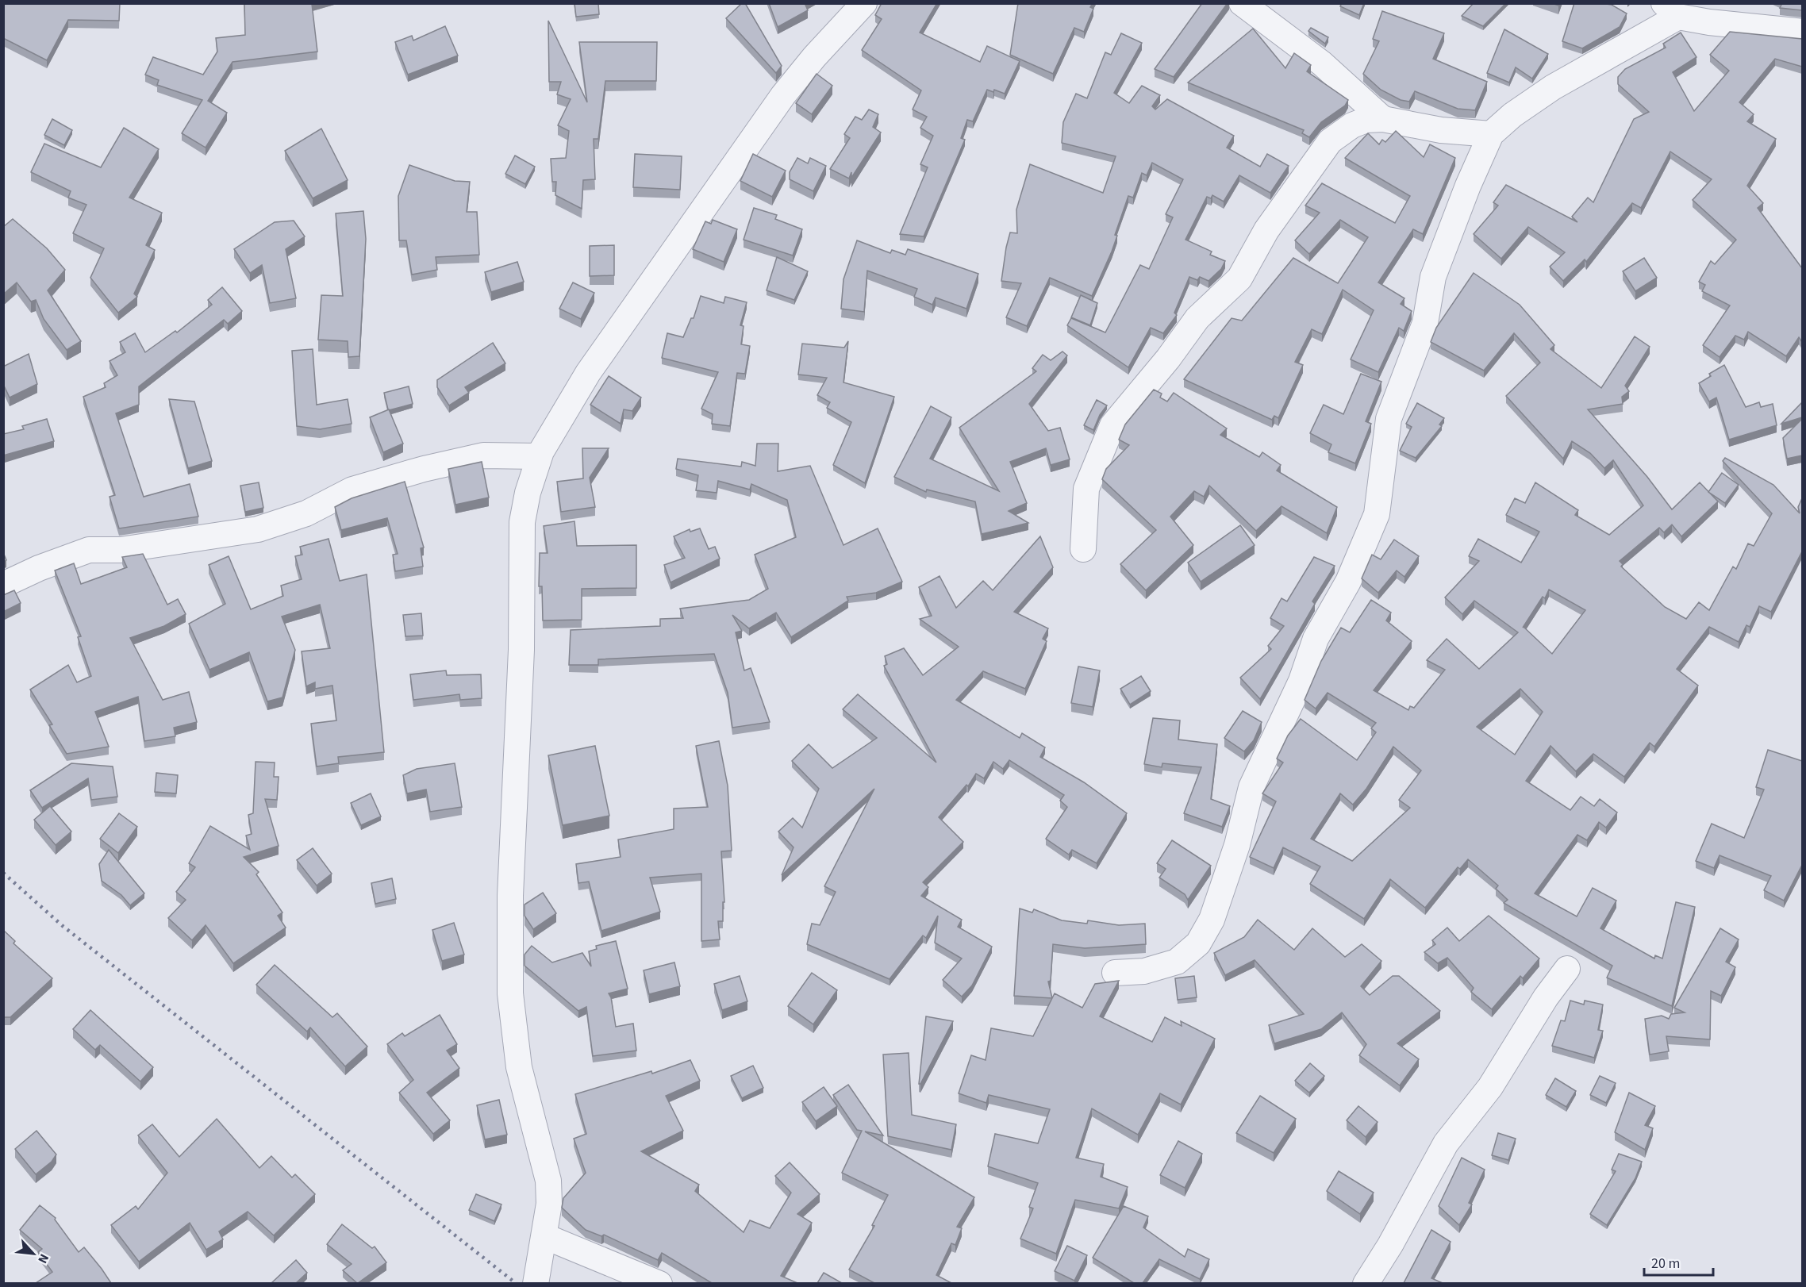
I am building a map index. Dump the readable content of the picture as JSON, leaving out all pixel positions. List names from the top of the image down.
{
  "scale_bar": "20 m",
  "north": "bottom right"
}
